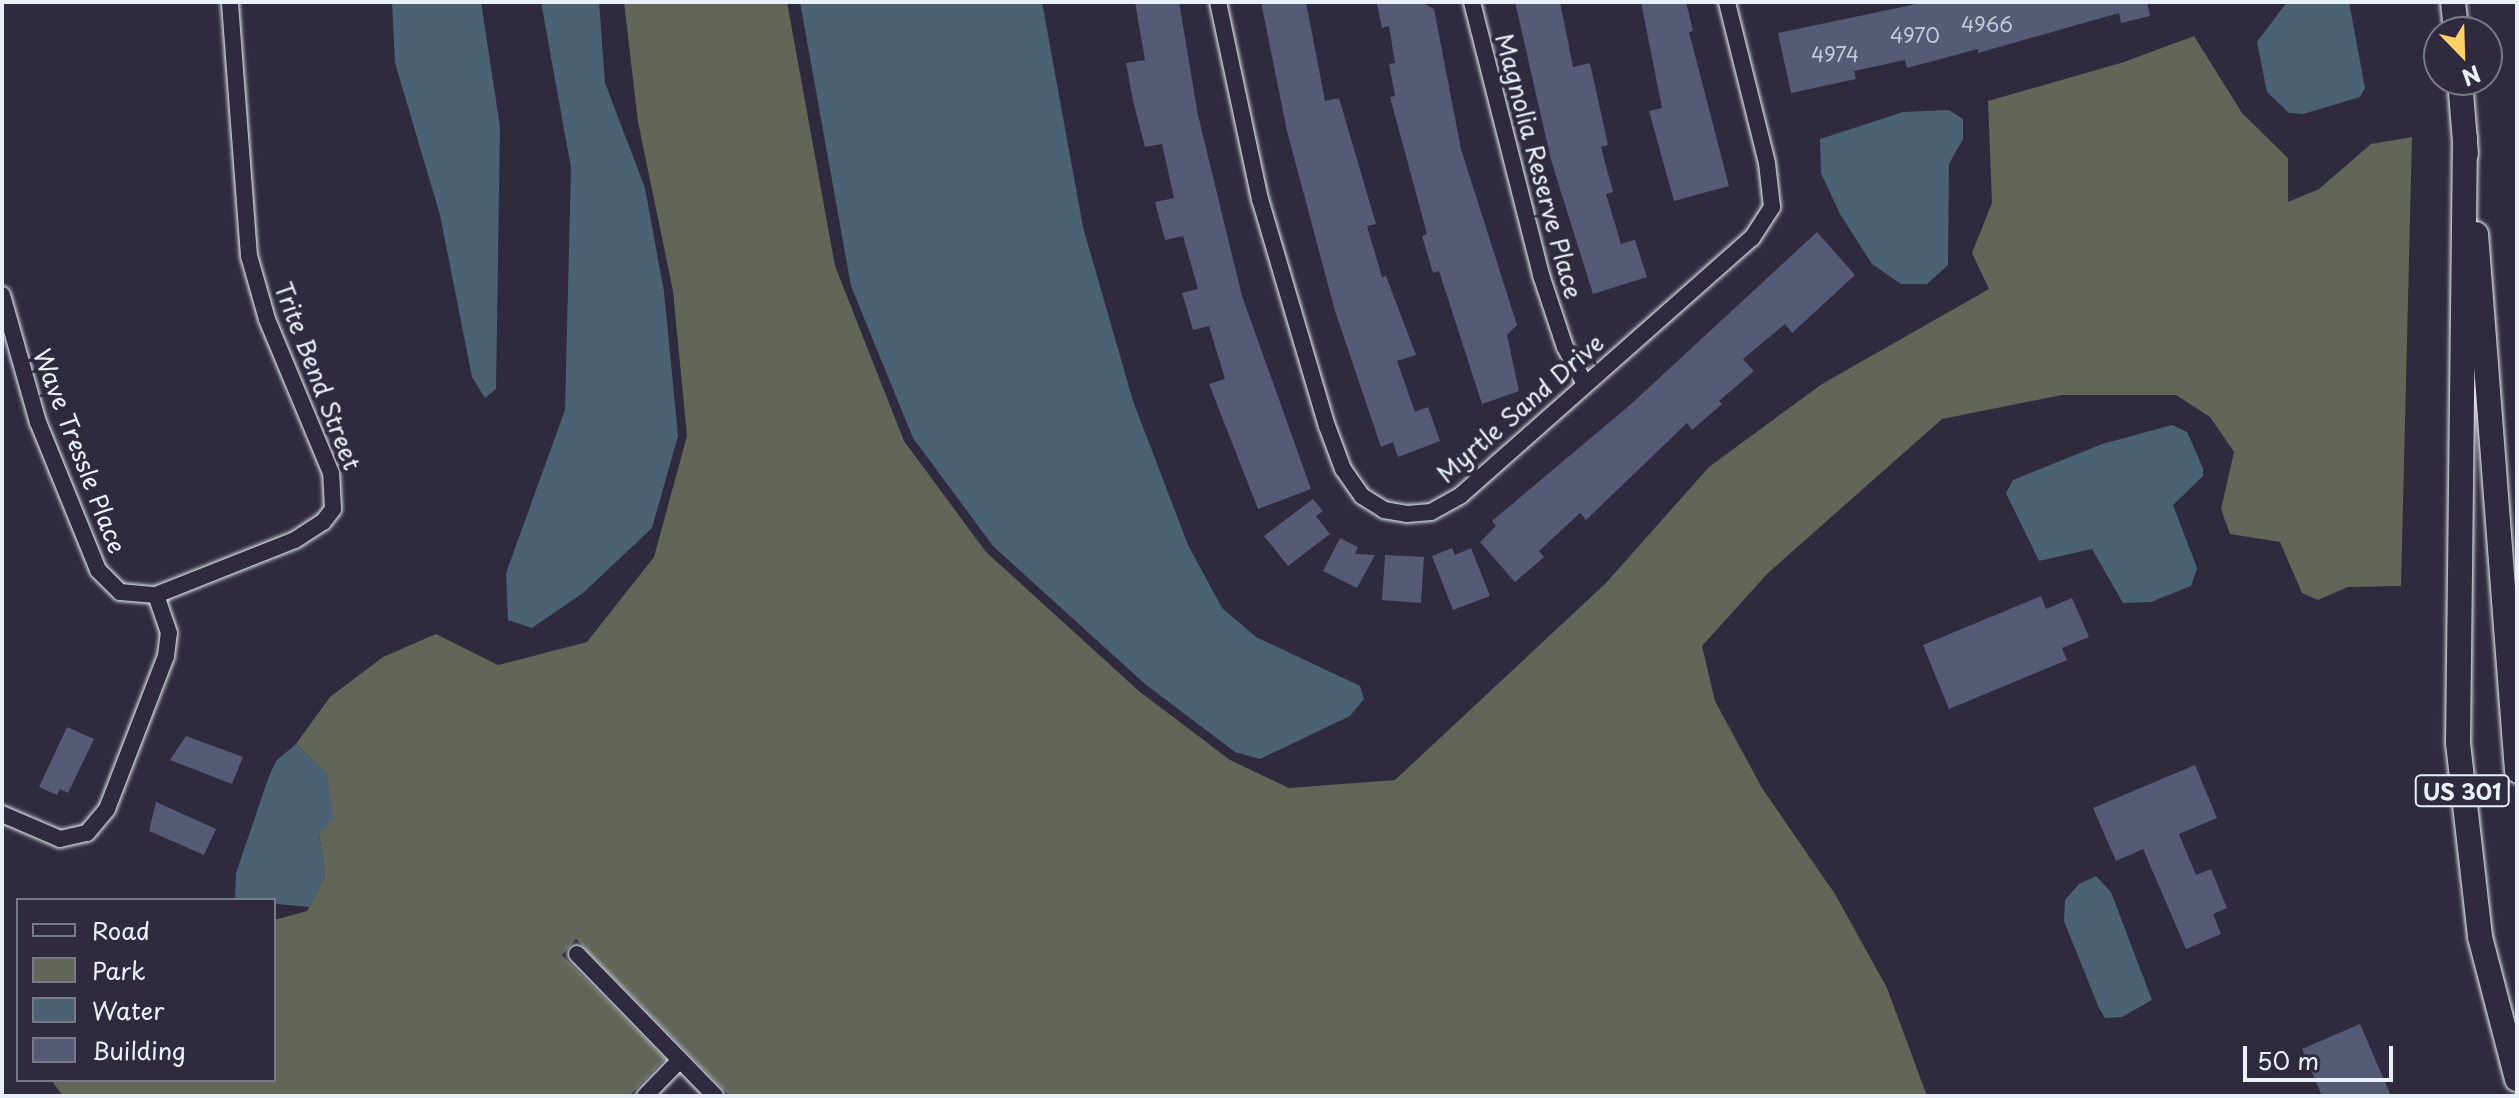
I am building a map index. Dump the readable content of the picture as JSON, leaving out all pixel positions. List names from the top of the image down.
{
  "streets": {
    "main road": ["US 301"],
    "street": [
      "Magnolia Reserve Place",
      "Trite Bend Street",
      "Myrtle Sand Drive",
      "Wave Tressle Place"
    ]
  },
  "crossings": [
    ["Magnolia Reserve Place", "Myrtle Sand Drive"],
    ["Trite Bend Street", "Wave Tressle Place"]
  ],
  "house_numbers": ["4966", "4970", "4974"],
  "legend": [
    "Road",
    "Park",
    "Water",
    "Building"
  ],
  "scale_bar": "50 m",
  "north": "bottom right"
}
